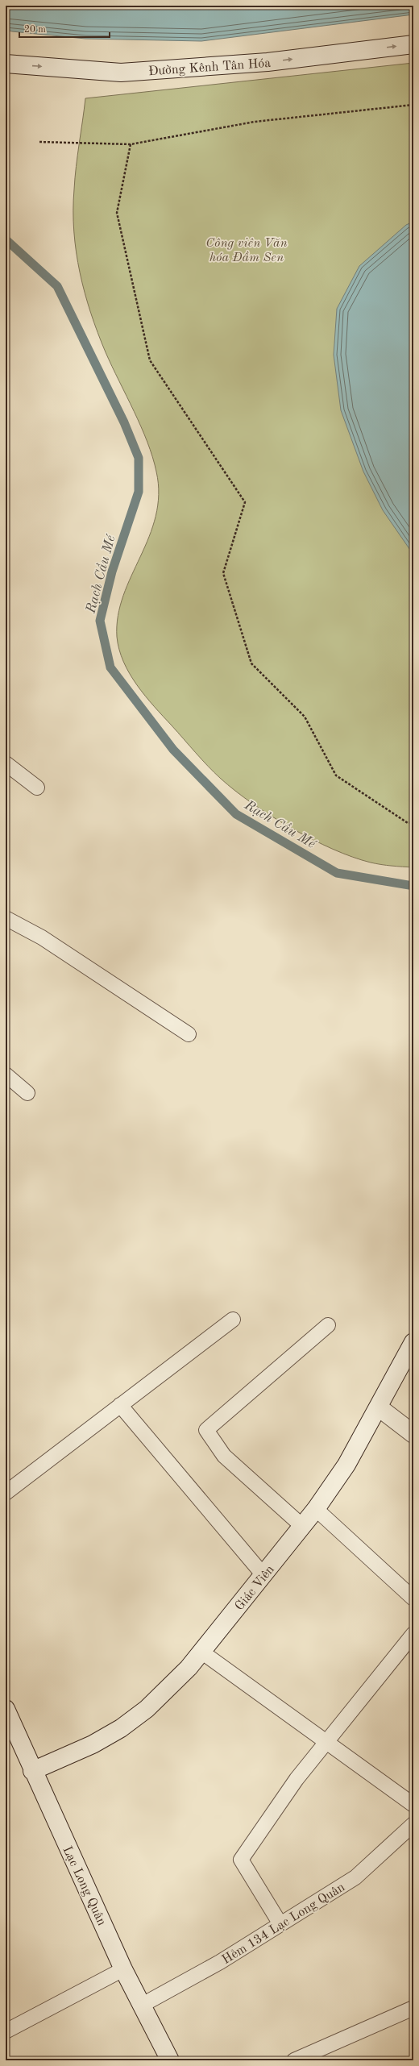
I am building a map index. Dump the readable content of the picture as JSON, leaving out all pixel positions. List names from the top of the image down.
{
  "streets": {
    "street": ["Đường Kênh Tân Hóa", "Giác Viên", "Lạc Long Quân"],
    "lane": ["Hẻm 134 Lạc Long Quân"]
  },
  "crossings": [
    ["Giác Viên", "Lạc Long Quân"],
    ["Lạc Long Quân", "Hẻm 134 Lạc Long Quân"]
  ],
  "one_way": ["Đường Kênh Tân Hóa"],
  "water": ["Rạch Cầu Mé"],
  "parks": ["Công viên Văn hóa Đầm Sen"],
  "scale_bar": "20 m"
}
